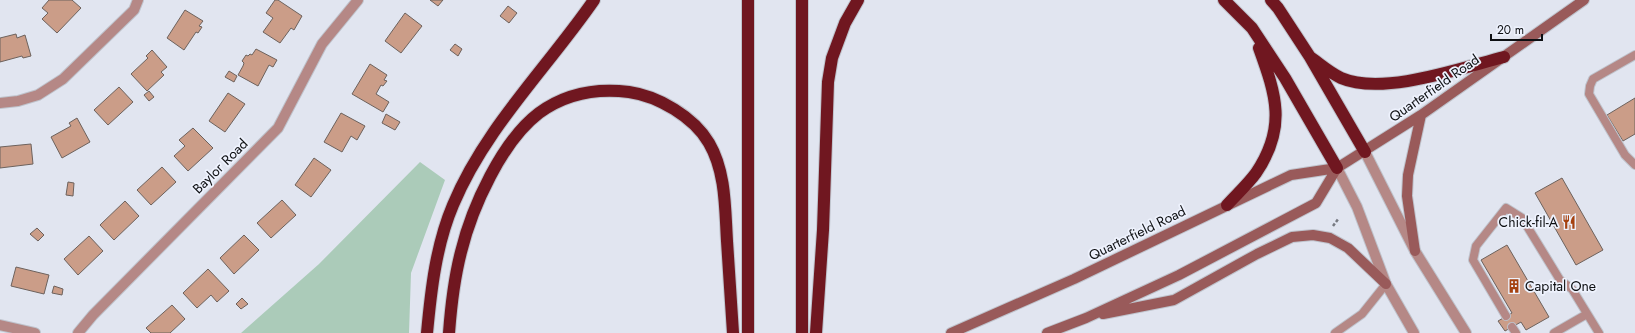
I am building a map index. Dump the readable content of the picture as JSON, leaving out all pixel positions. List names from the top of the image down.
{
  "streets": {
    "main road": ["Quarterfield Road"],
    "street": ["Baylor Road"]
  },
  "places": {
    "restaurant": ["Chick-fil-A"],
    "building": ["Capital One"]
  },
  "scale_bar": "20 m"
}
